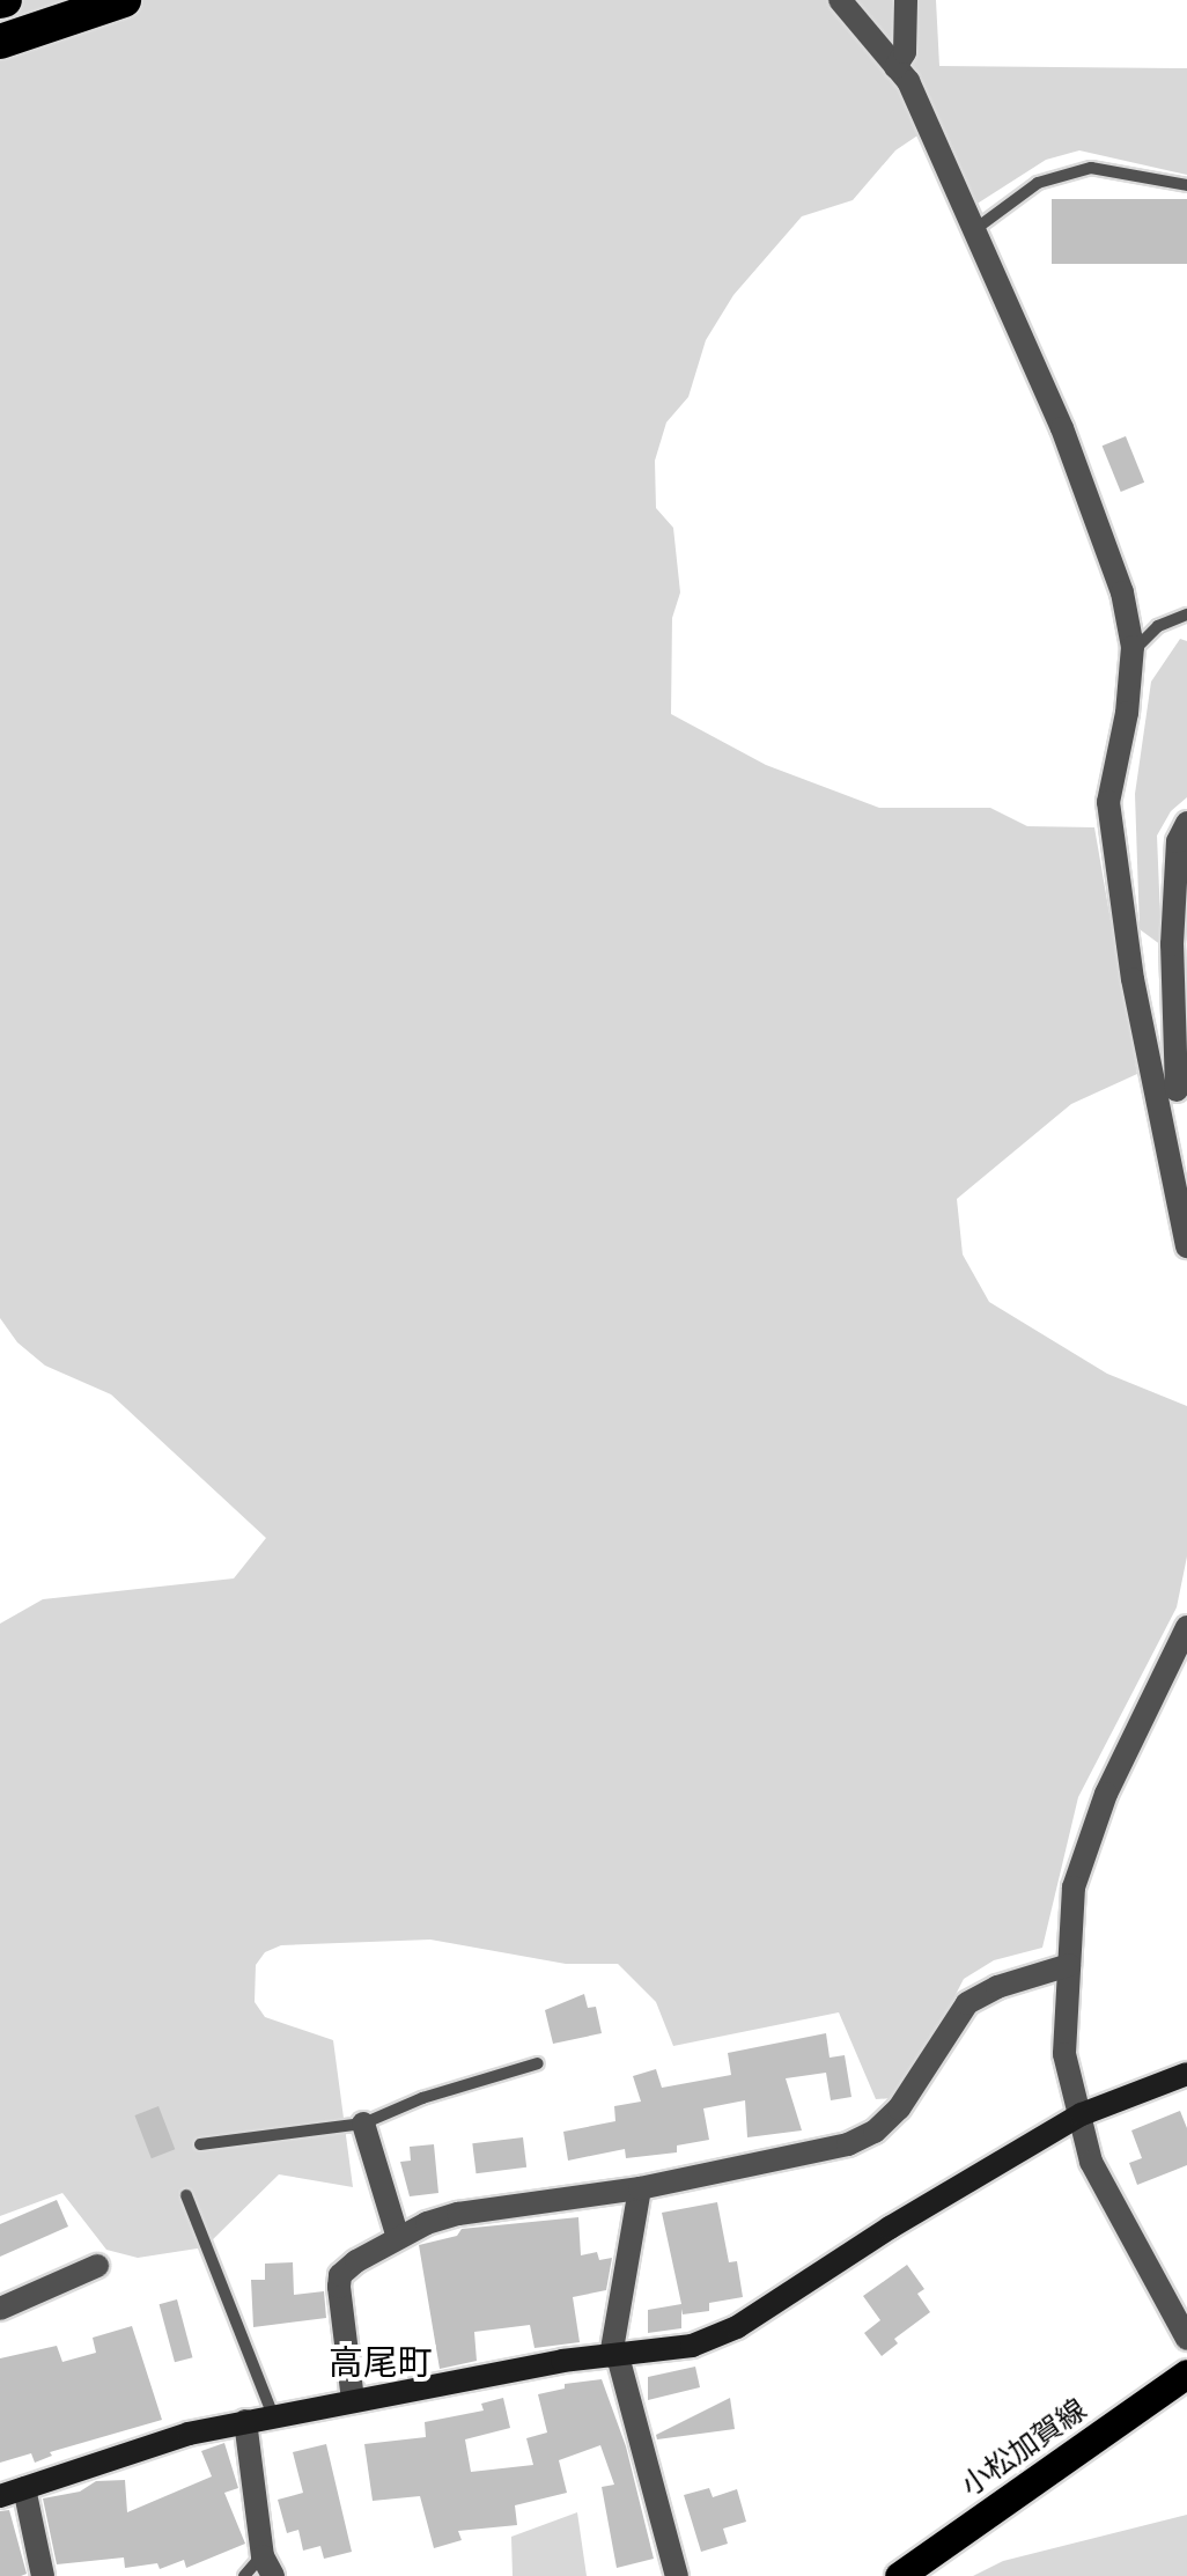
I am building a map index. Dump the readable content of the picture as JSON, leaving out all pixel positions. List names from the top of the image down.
{
  "streets": {
    "main road": ["小松加賀線"]
  },
  "districts": ["高尾町"]
}
